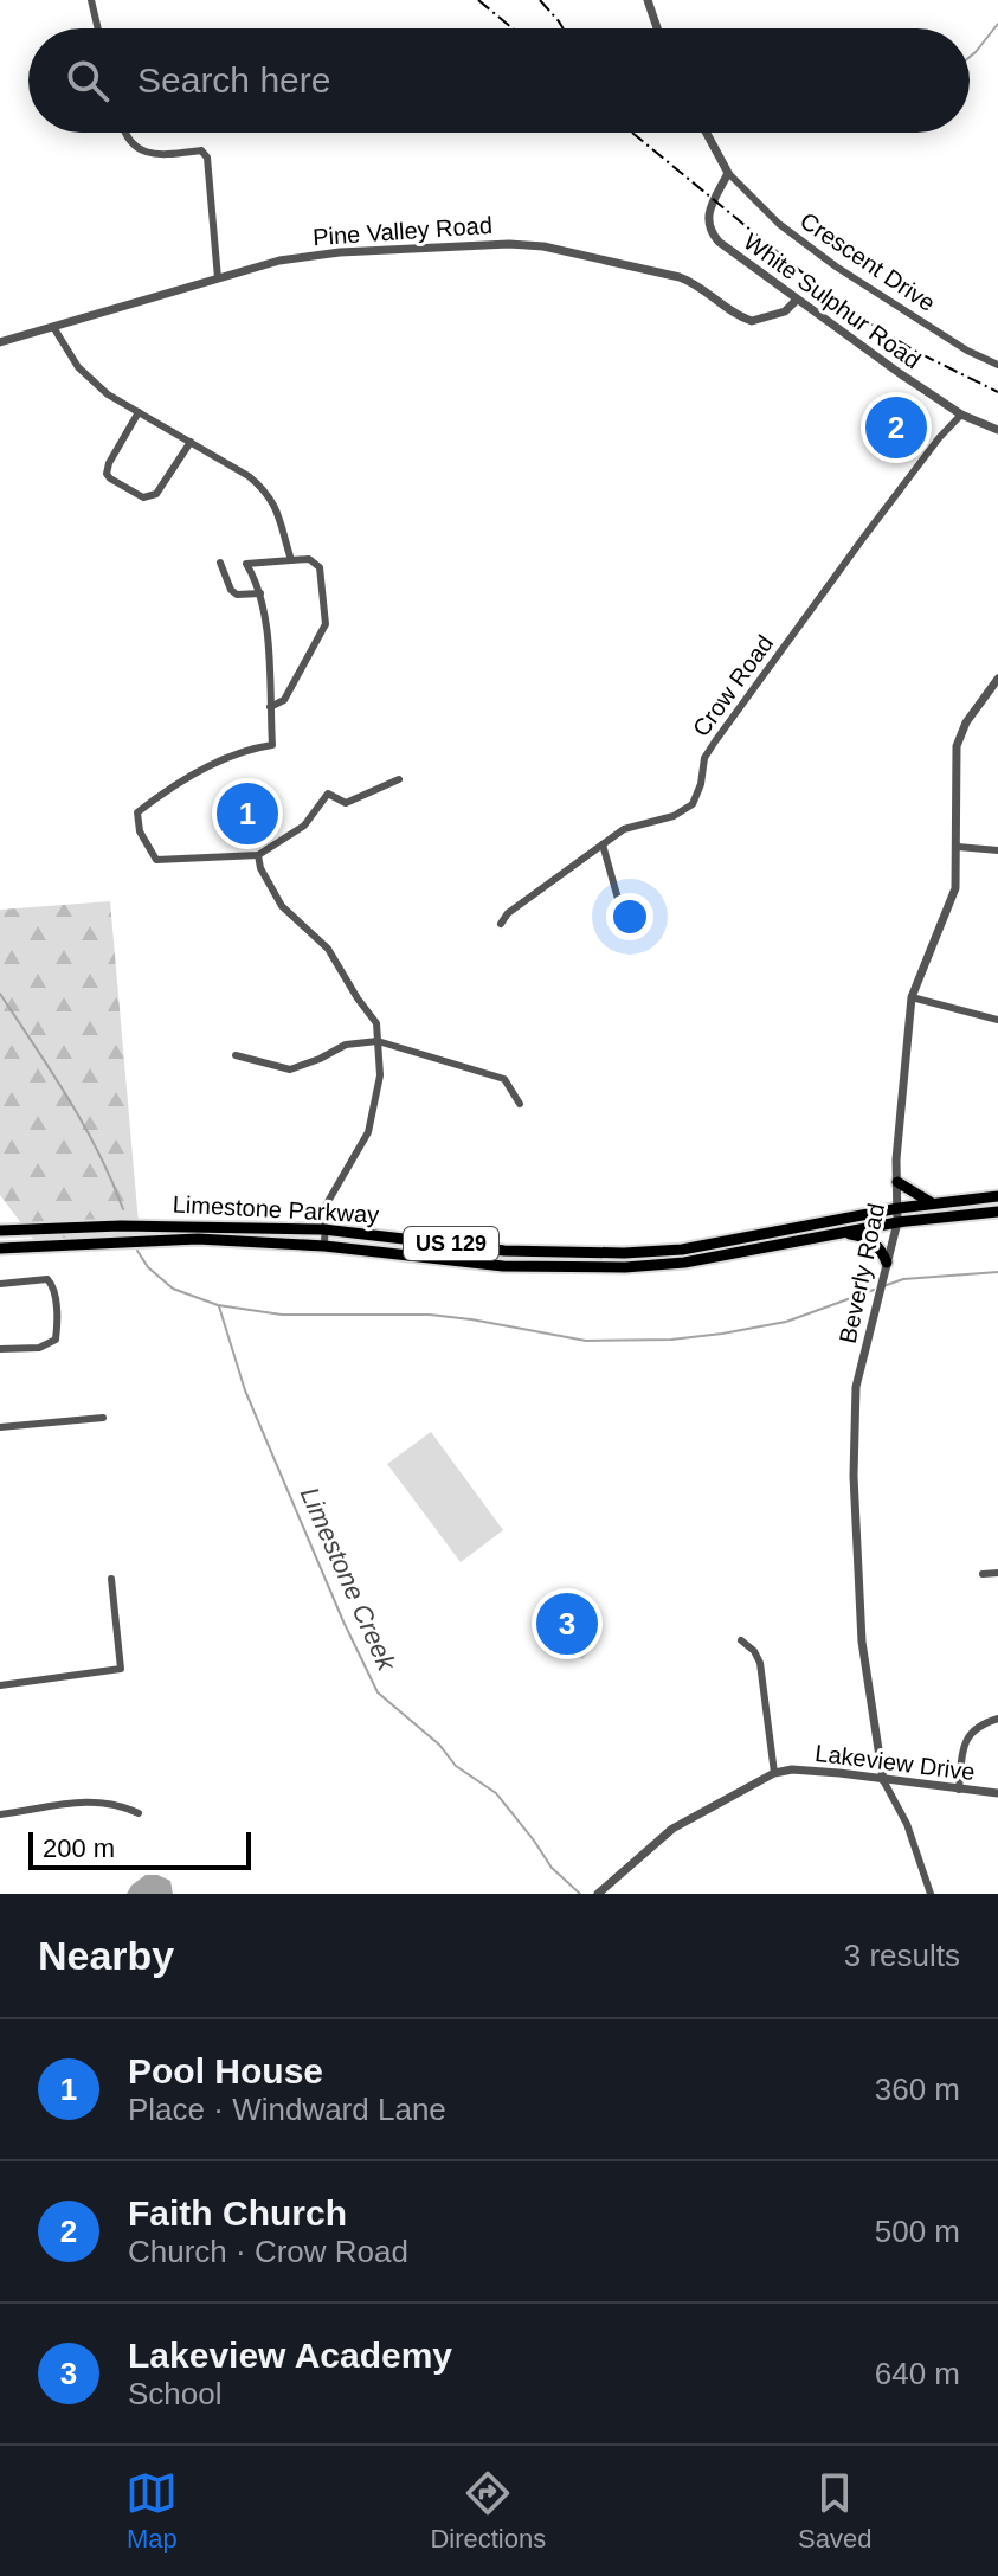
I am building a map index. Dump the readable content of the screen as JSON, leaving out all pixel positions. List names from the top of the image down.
{
  "streets": {
    "main road": ["Limestone Parkway", "US 129"],
    "street": [
      "Pine Valley Road",
      "Crescent Drive",
      "White Sulphur Road",
      "Crow Road",
      "Beverly Road",
      "Lakeview Drive"
    ]
  },
  "crossings": [
    ["Pine Valley Road", "White Sulphur Road"],
    ["Crescent Drive", "White Sulphur Road"],
    ["White Sulphur Road", "Crow Road"],
    ["Limestone Parkway", "Beverly Road"],
    ["Beverly Road", "Lakeview Drive"]
  ],
  "water": ["Limestone Creek"],
  "scale_bar": "200 m",
  "page": {
    "search": "Search here",
    "pins": ["2", "1", "3"],
    "scale": "200 m",
    "heading": ["Nearby", "3 results"],
    "list": [
      {
        "mark": "1",
        "name": "Pool House",
        "note": "Place · Windward Lane",
        "value": "360 m"
      },
      {
        "mark": "2",
        "name": "Faith Church",
        "note": "Church · Crow Road",
        "value": "500 m"
      },
      {
        "mark": "3",
        "name": "Lakeview Academy",
        "note": "School",
        "value": "640 m"
      }
    ],
    "nav": ["Map", "Directions", "Saved"]
  }
}
